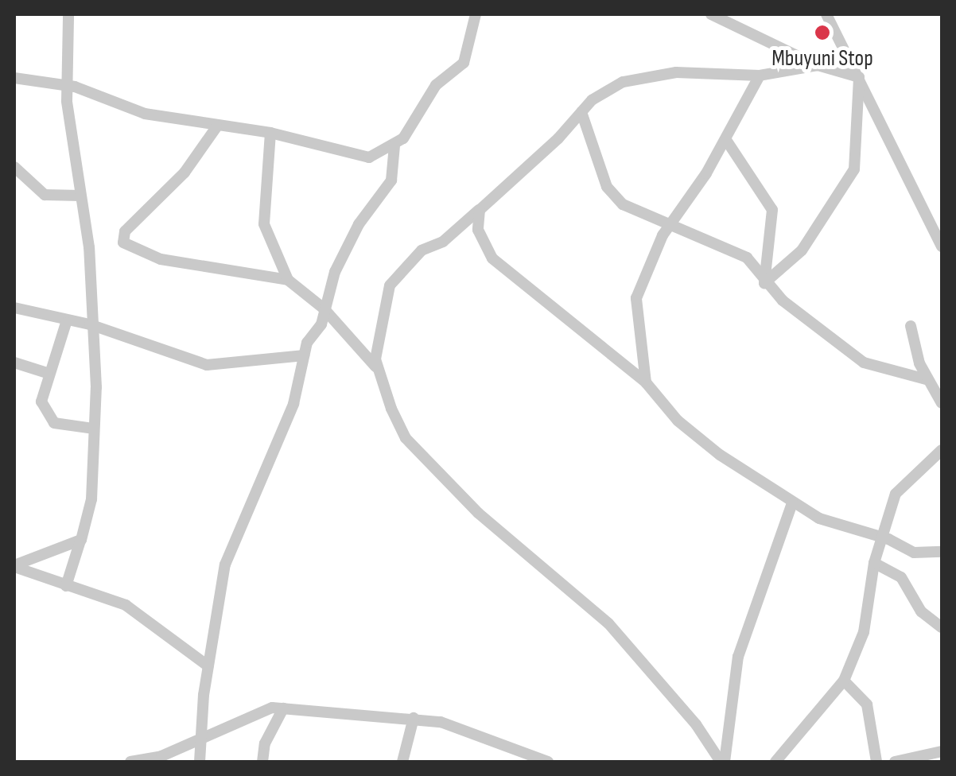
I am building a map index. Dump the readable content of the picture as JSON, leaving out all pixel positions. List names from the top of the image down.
{
  "places": ["Mbuyuni Stop"]
}
